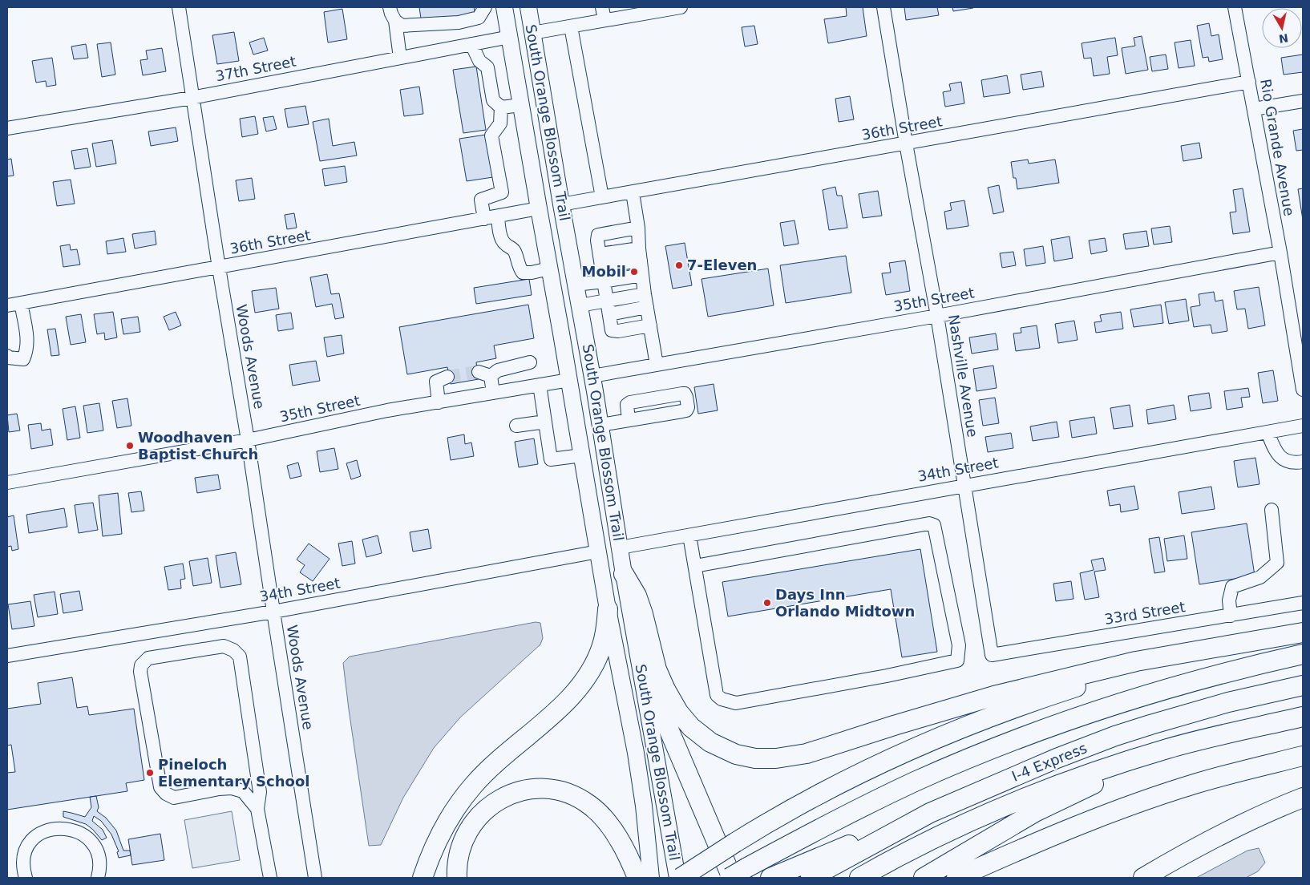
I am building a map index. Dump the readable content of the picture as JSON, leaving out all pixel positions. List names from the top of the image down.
{
  "streets": {
    "highway": ["I-4 Express"],
    "main road": ["South Orange Blossom Trail"],
    "street": [
      "37th Street",
      "36th Street",
      "Rio Grande Avenue",
      "35th Street",
      "Woods Avenue",
      "Nashville Avenue",
      "34th Street",
      "33rd Street"
    ]
  },
  "crossings": [
    ["37th Street", "South Orange Blossom Trail"],
    ["37th Street", "Woods Avenue"],
    ["South Orange Blossom Trail", "36th Street"],
    ["South Orange Blossom Trail", "35th Street"],
    ["South Orange Blossom Trail", "34th Street"],
    ["36th Street", "Rio Grande Avenue"],
    ["36th Street", "Woods Avenue"],
    ["36th Street", "Nashville Avenue"],
    ["Rio Grande Avenue", "35th Street"],
    ["35th Street", "Woods Avenue"],
    ["35th Street", "Nashville Avenue"],
    ["Woods Avenue", "34th Street"],
    ["Nashville Avenue", "34th Street"],
    ["Nashville Avenue", "33rd Street"]
  ],
  "places": [
    "7-Eleven",
    "Mobil",
    "Woodhaven Baptist Church",
    "Days Inn Orlando Midtown",
    "Pineloch Elementary School"
  ],
  "north": "bottom"
}
